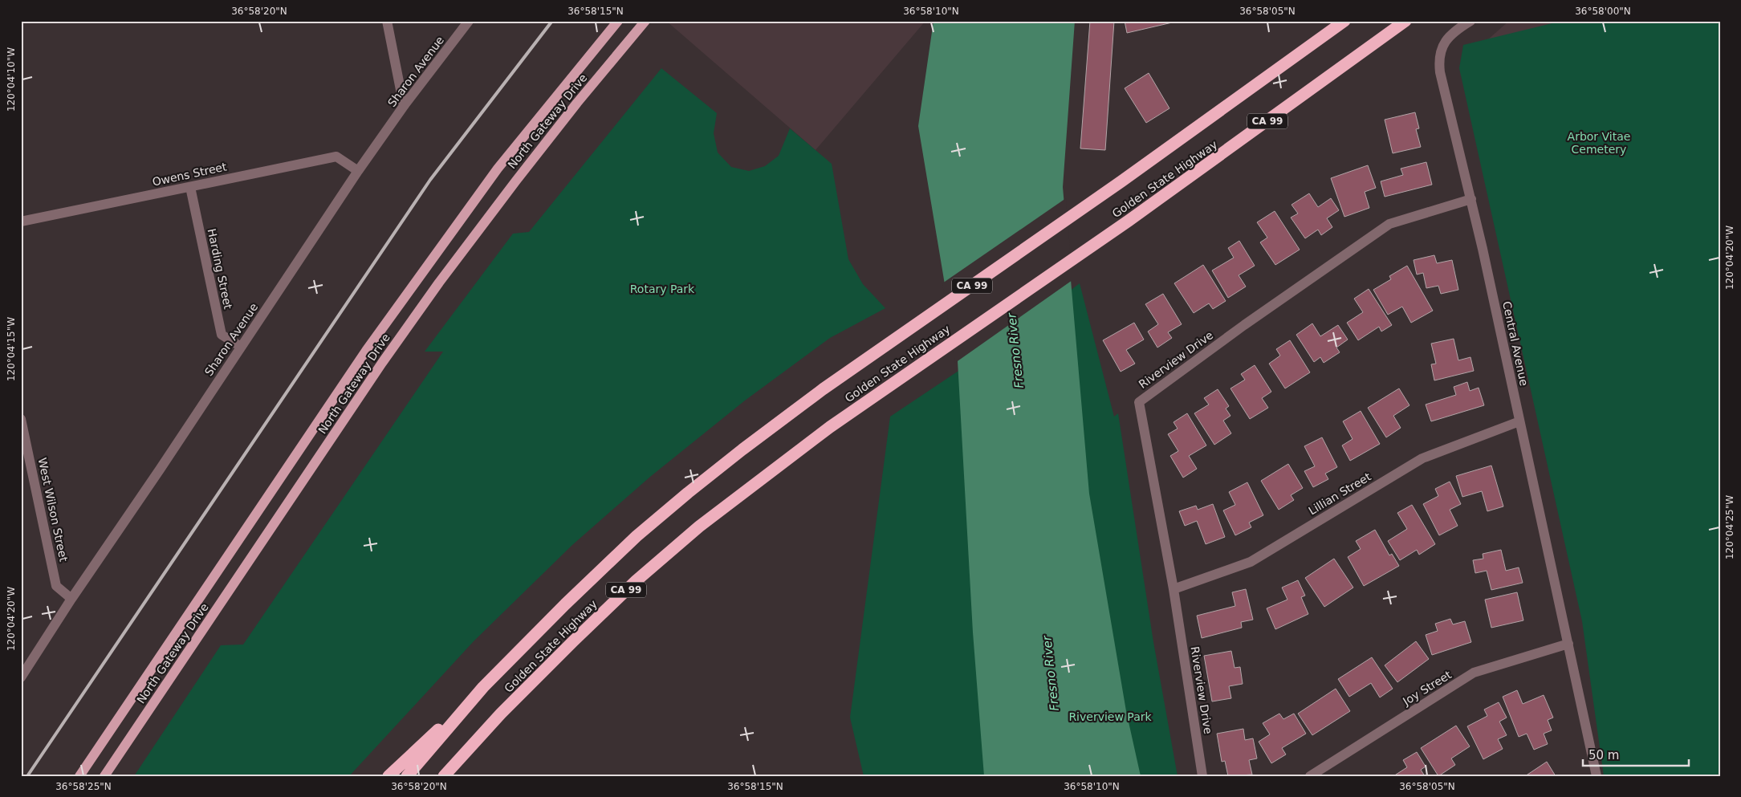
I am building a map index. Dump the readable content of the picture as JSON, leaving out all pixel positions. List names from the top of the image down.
{
  "streets": {
    "highway": ["CA 99", "Golden State Highway"],
    "main road": ["North Gateway Drive"],
    "street": [
      "Sharon Avenue",
      "Owens Street",
      "Harding Street",
      "Central Avenue",
      "Riverview Drive",
      "Lillian Street",
      "West Wilson Street",
      "Joy Street"
    ]
  },
  "crossings": [
    ["Sharon Avenue", "Owens Street"],
    ["Sharon Avenue", "Harding Street"],
    ["Sharon Avenue", "West Wilson Street"],
    ["Owens Street", "Harding Street"],
    ["Central Avenue", "Riverview Drive"],
    ["Central Avenue", "Lillian Street"],
    ["Central Avenue", "Joy Street"],
    ["Riverview Drive", "Lillian Street"]
  ],
  "water": ["Fresno River"],
  "parks": ["Arbor Vitae Cemetery", "Rotary Park", "Riverview Park"],
  "scale_bar": "50 m",
  "coordinates": [
    "36°58'20\"N",
    "36°58'15\"N",
    "36°58'10\"N",
    "36°58'05\"N",
    "36°58'00\"N",
    "120°04'10\"W",
    "120°04'20\"W",
    "120°04'15\"W",
    "120°04'25\"W",
    "36°58'25\"N"
  ]
}
